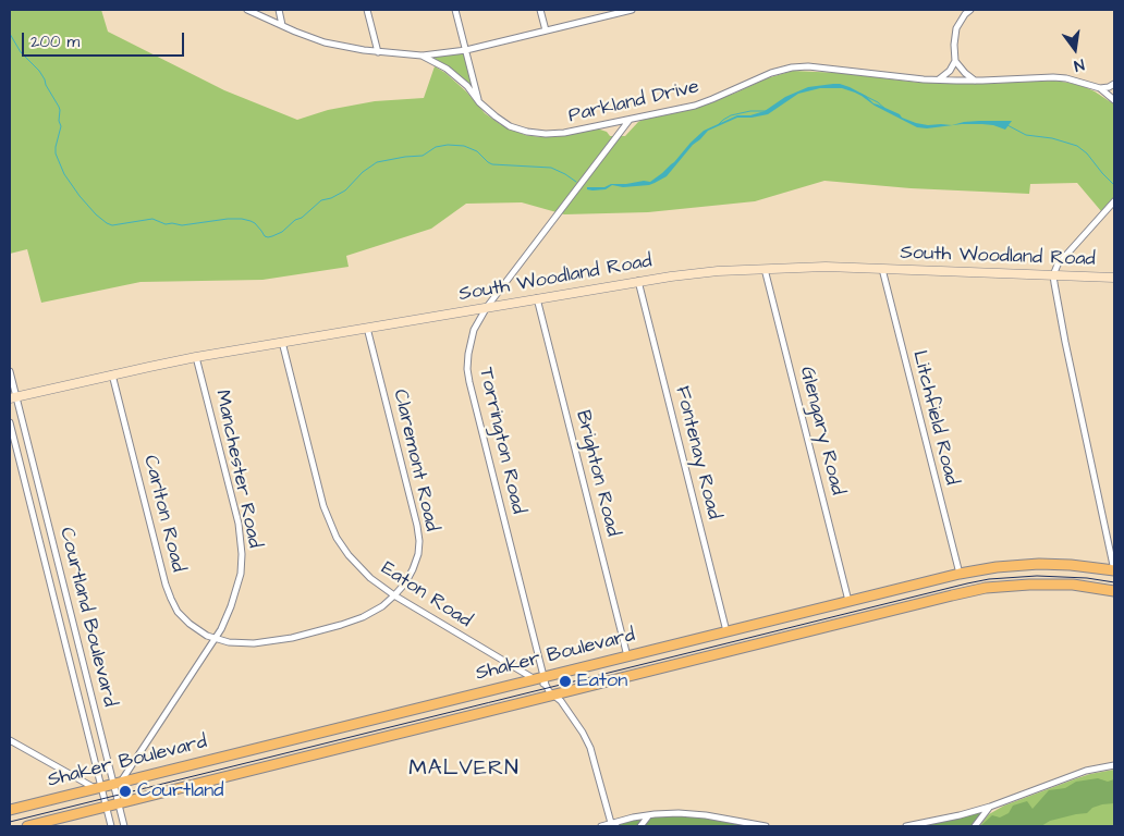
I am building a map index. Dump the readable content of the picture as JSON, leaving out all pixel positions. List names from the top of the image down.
{
  "streets": {
    "main road": ["Shaker Boulevard"],
    "street": [
      "Parkland Drive",
      "South Woodland Road",
      "Litchfield Road",
      "Glengary Road",
      "Torrington Road",
      "Fontenay Road",
      "Claremont Road",
      "Manchester Road",
      "Brighton Road",
      "Carlton Road",
      "Eaton Road",
      "Courtland Boulevard"
    ]
  },
  "crossings": [
    ["Parkland Drive", "Torrington Road"],
    ["South Woodland Road", "Litchfield Road"],
    ["South Woodland Road", "Glengary Road"],
    ["South Woodland Road", "Torrington Road"],
    ["South Woodland Road", "Fontenay Road"],
    ["South Woodland Road", "Claremont Road"],
    ["South Woodland Road", "Manchester Road"],
    ["South Woodland Road", "Brighton Road"],
    ["South Woodland Road", "Carlton Road"],
    ["South Woodland Road", "Eaton Road"],
    ["South Woodland Road", "Courtland Boulevard"],
    ["Litchfield Road", "Shaker Boulevard"],
    ["Glengary Road", "Shaker Boulevard"],
    ["Torrington Road", "Eaton Road"],
    ["Torrington Road", "Shaker Boulevard"],
    ["Fontenay Road", "Shaker Boulevard"],
    ["Claremont Road", "Manchester Road"],
    ["Claremont Road", "Carlton Road"],
    ["Claremont Road", "Eaton Road"],
    ["Manchester Road", "Carlton Road"],
    ["Manchester Road", "Courtland Boulevard"],
    ["Manchester Road", "Shaker Boulevard"],
    ["Brighton Road", "Shaker Boulevard"],
    ["Eaton Road", "Shaker Boulevard"],
    ["Courtland Boulevard", "Shaker Boulevard"]
  ],
  "districts": ["MALVERN"],
  "places": ["Eaton", "Courtland"],
  "scale_bar": "200 m",
  "north": "bottom"
}
